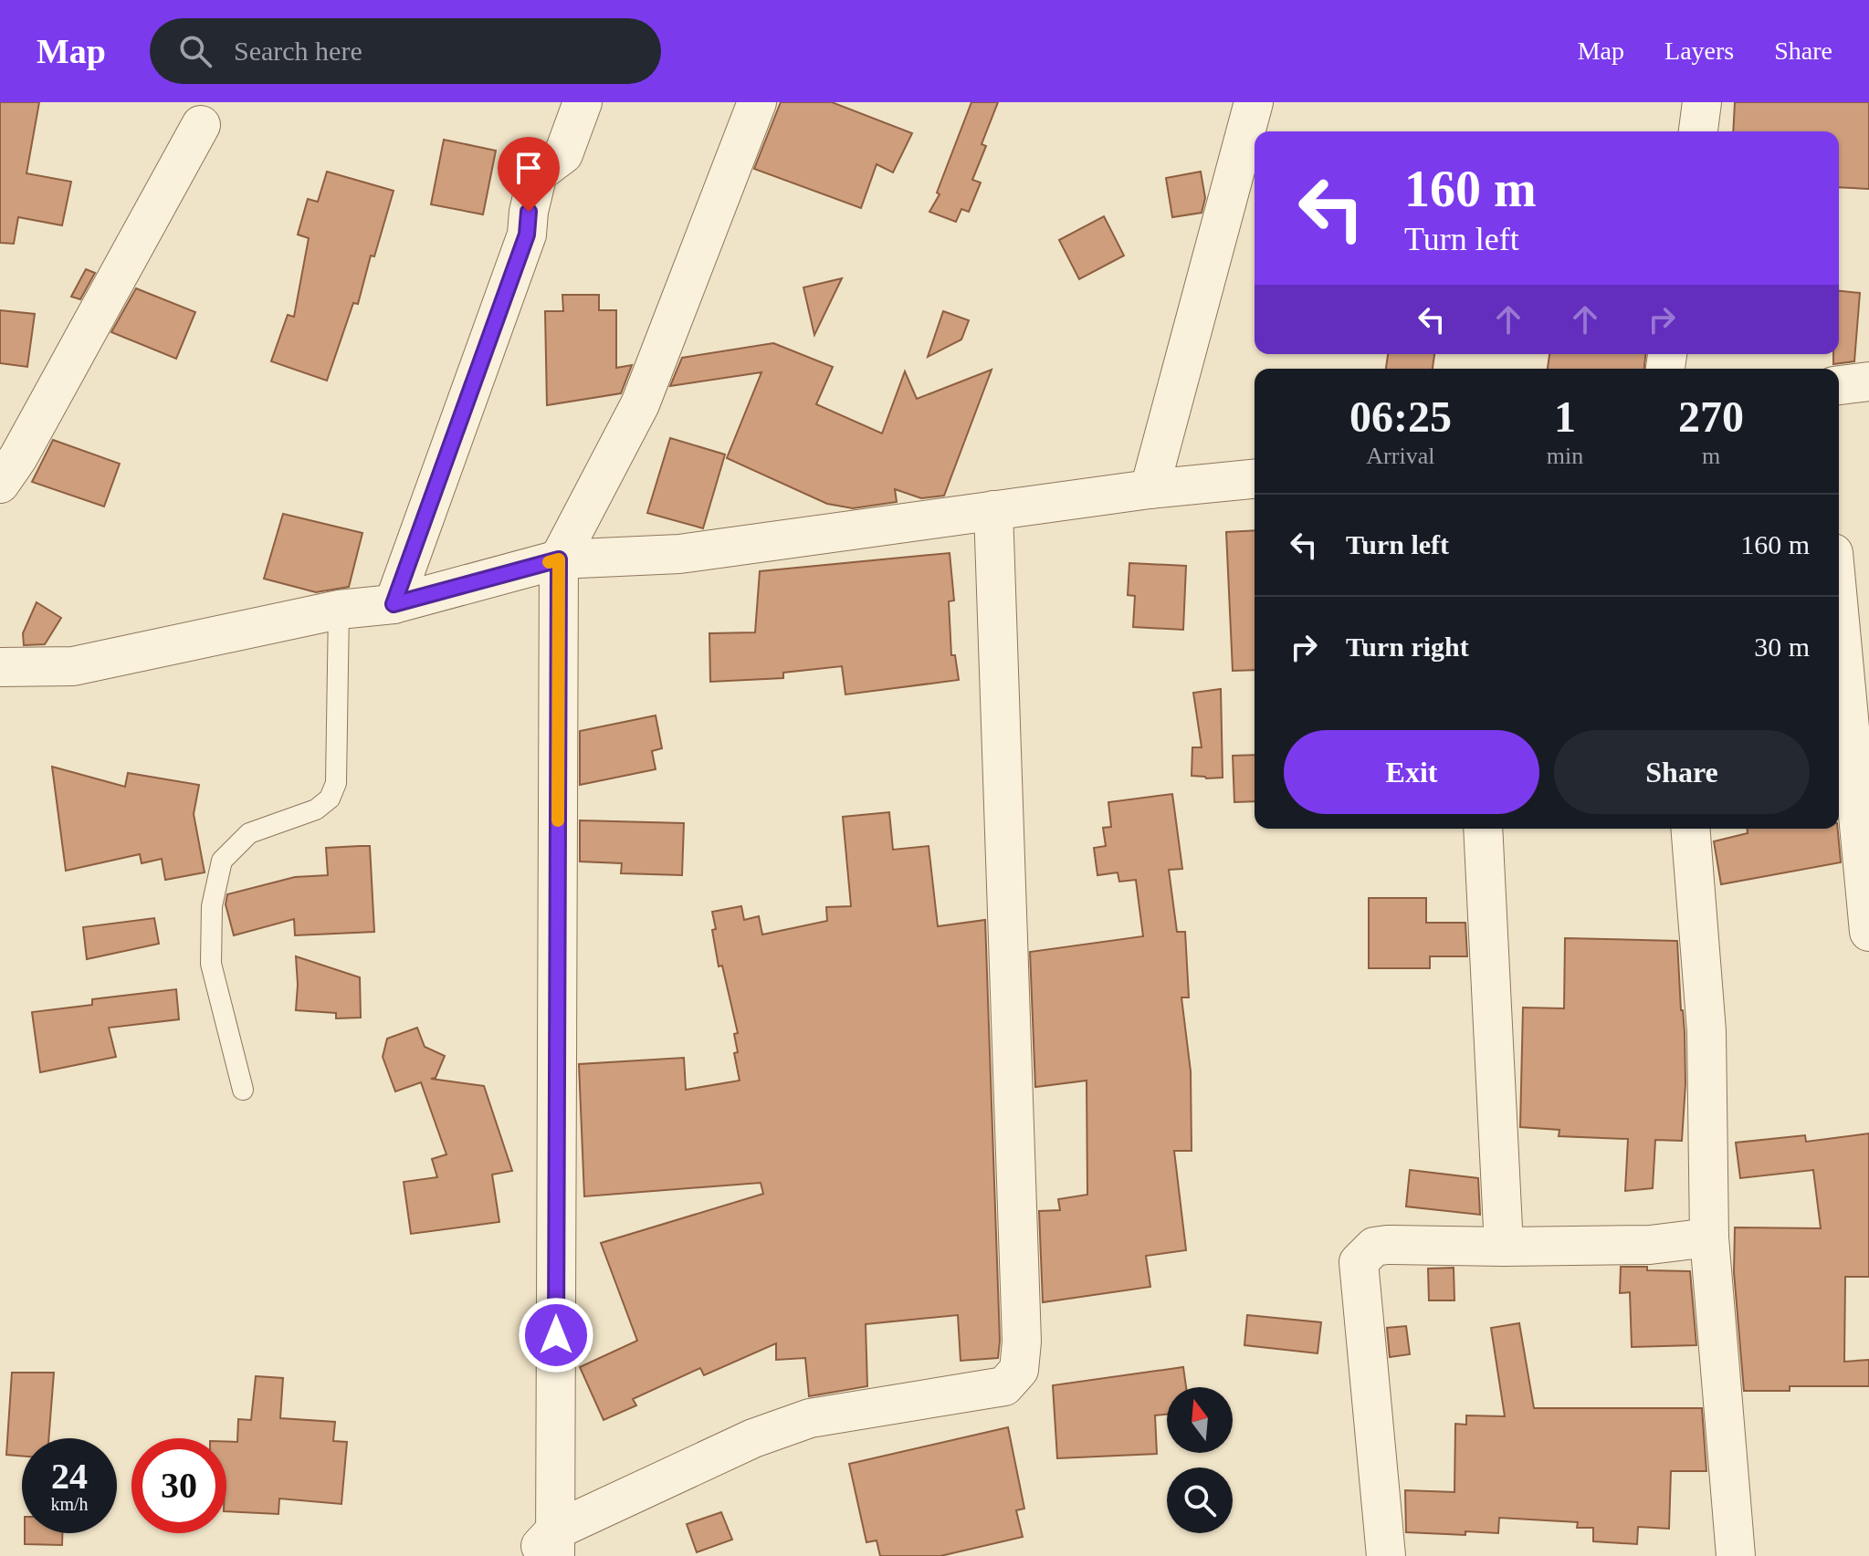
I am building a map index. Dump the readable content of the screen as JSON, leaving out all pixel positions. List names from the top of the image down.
{
  "north": "top",
  "page": {
    "header": "Map",
    "search": "Search here",
    "nav": ["Map", "Layers", "Share"],
    "turn": ["160 m", "Turn left"],
    "eta": [
      "06:25",
      "Arrival",
      "1",
      "min",
      "270",
      "m"
    ],
    "list": [
      {
        "name": "Turn left",
        "value": "160 m"
      },
      {
        "name": "Turn right",
        "value": "30 m"
      }
    ],
    "buttons": ["Exit", "Share"],
    "speed": "24 km/h",
    "limit": "30"
  }
}
